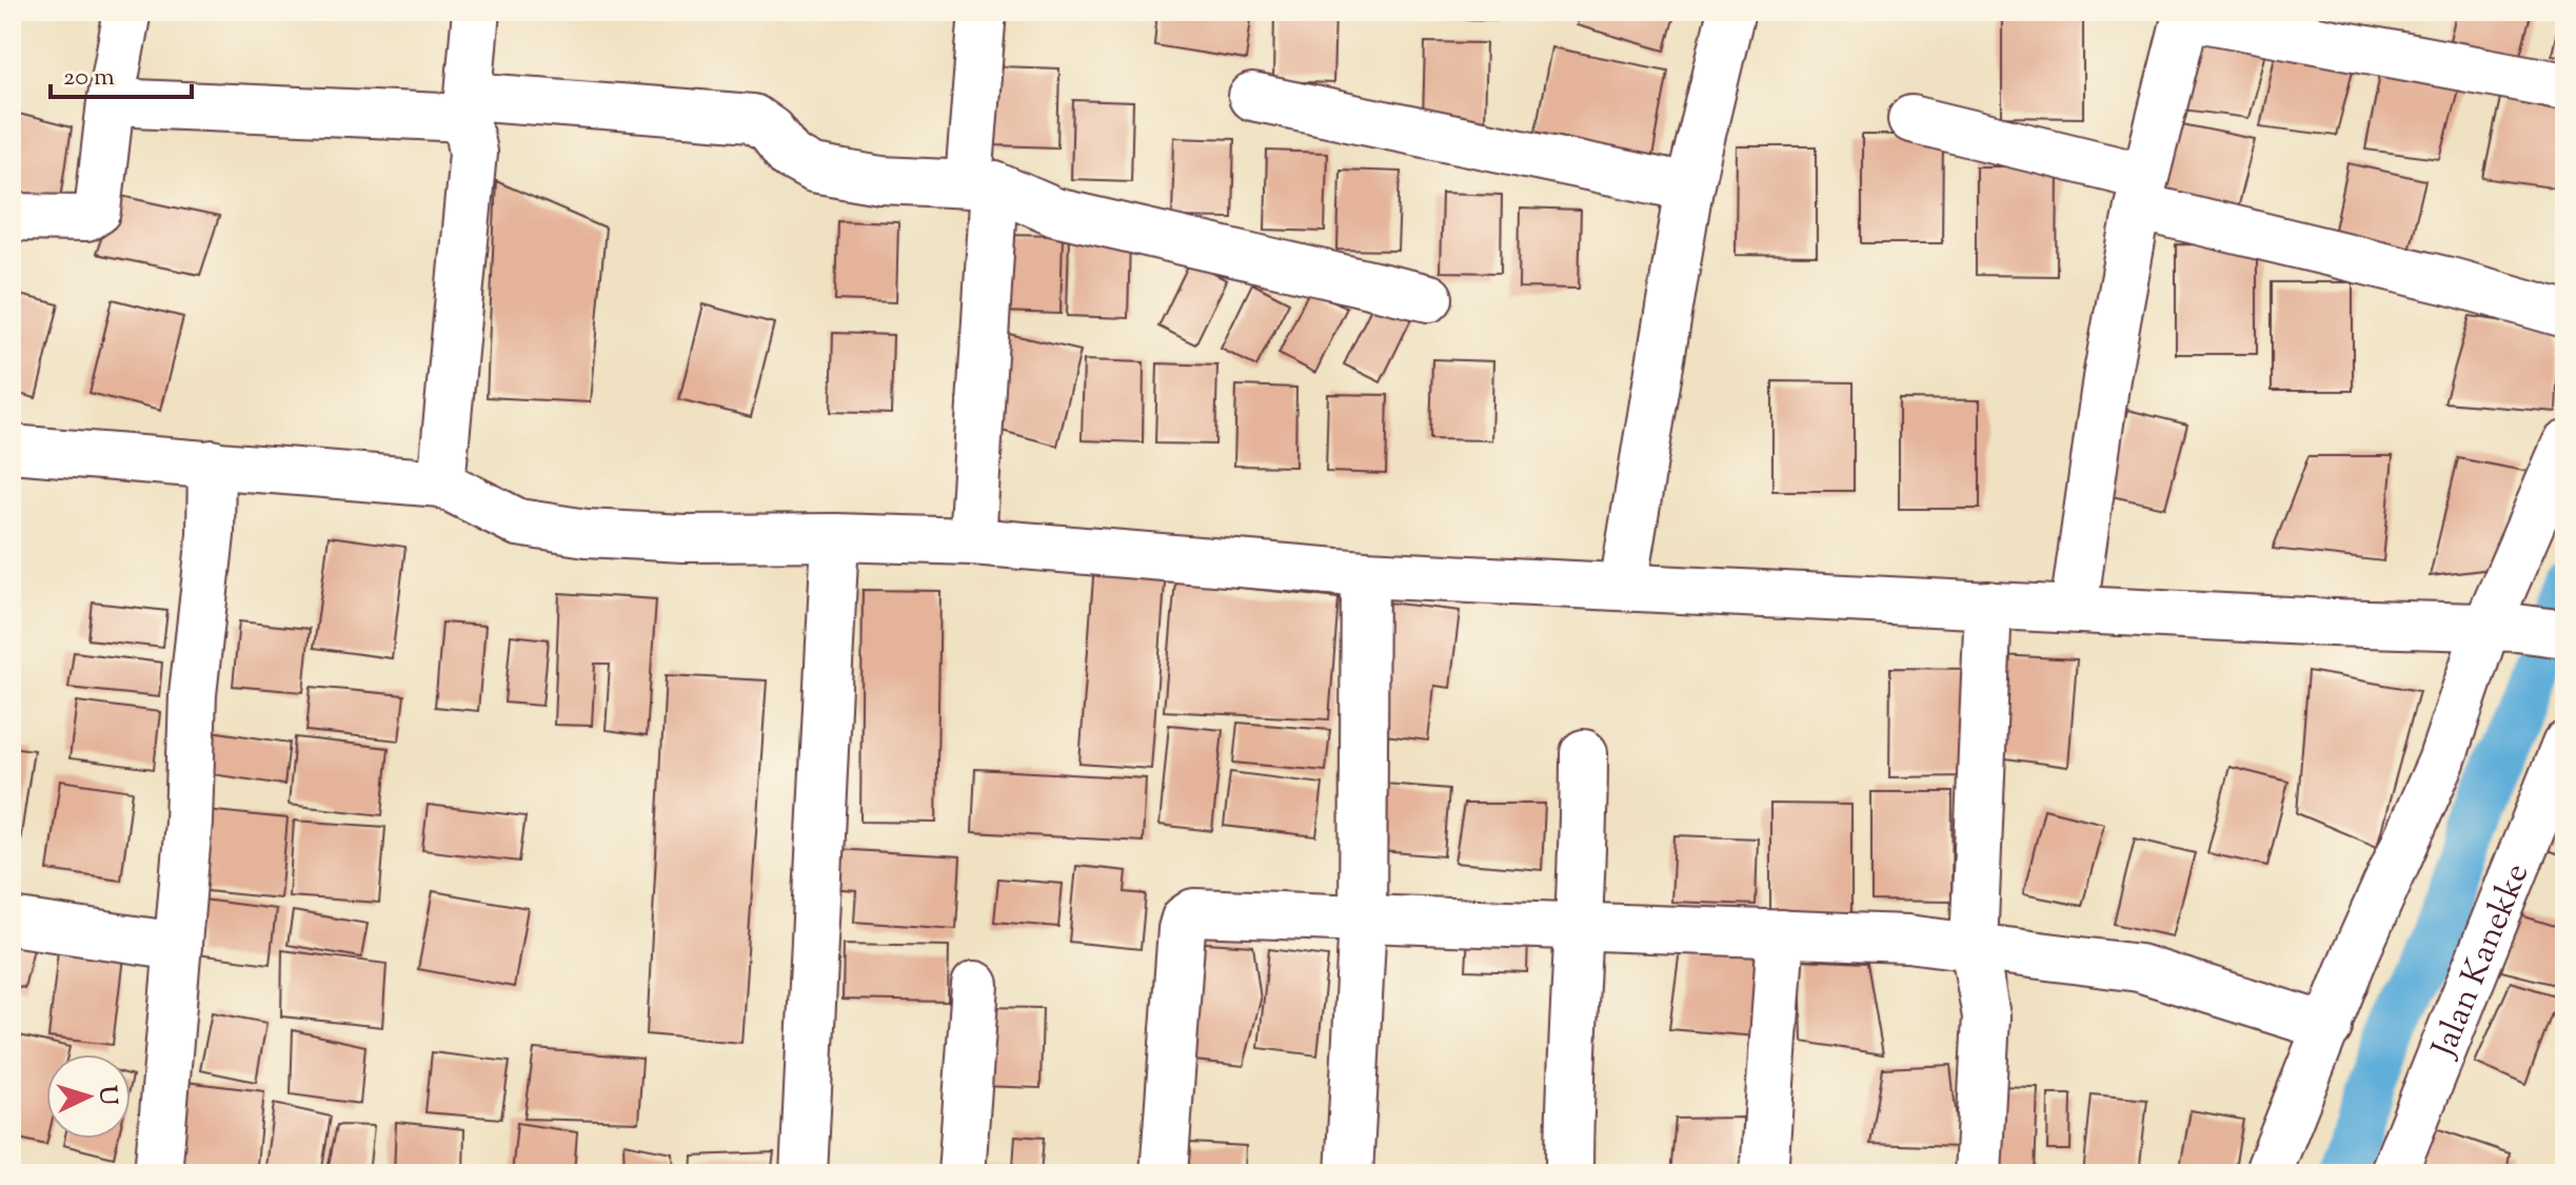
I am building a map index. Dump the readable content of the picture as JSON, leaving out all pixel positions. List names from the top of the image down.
{
  "streets": {
    "street": ["Jalan Kanekke"]
  },
  "scale_bar": "20 m",
  "north": "right"
}
